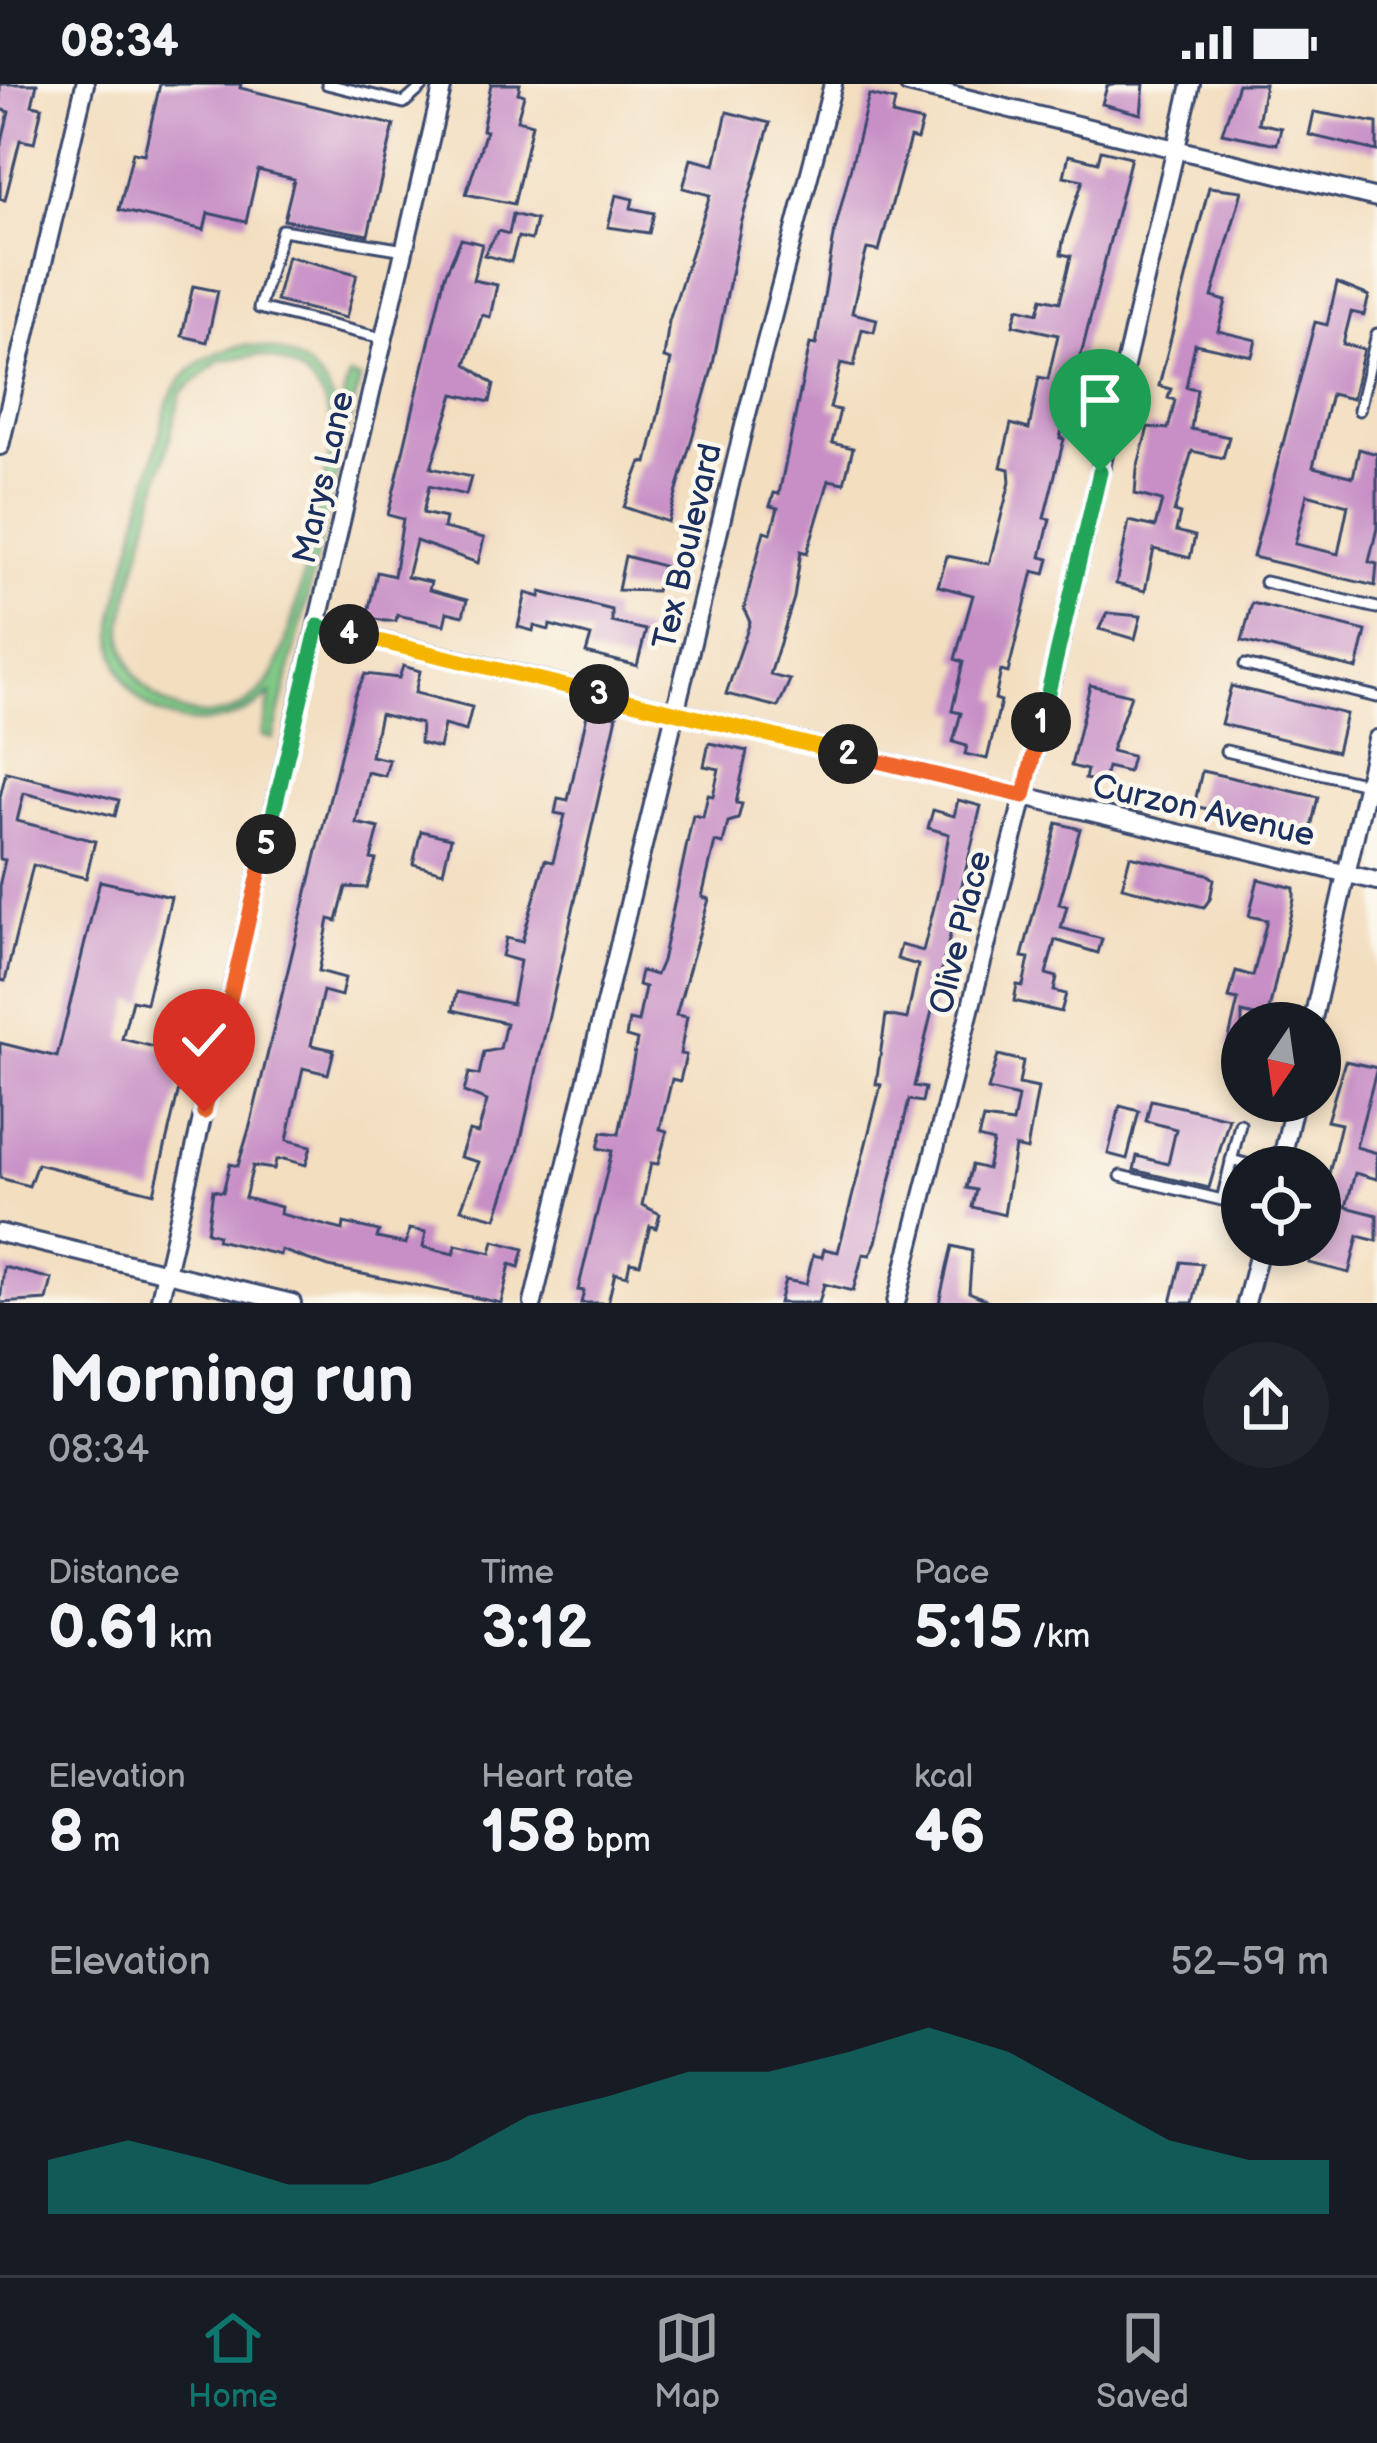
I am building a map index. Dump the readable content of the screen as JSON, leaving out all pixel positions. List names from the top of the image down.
{
  "streets": {
    "street": [
      "Marys Lane",
      "Tex Boulevard",
      "Curzon Avenue",
      "Olive Place"
    ]
  },
  "crossings": [
    ["Marys Lane", "Curzon Avenue"],
    ["Tex Boulevard", "Curzon Avenue"],
    ["Curzon Avenue", "Olive Place"]
  ],
  "north": "bottom",
  "page": {
    "status": "08:34",
    "pins": [
      "4",
      "3",
      "1",
      "2",
      "5"
    ],
    "heading": ["Morning run", "08:34"],
    "stats": [
      ["Distance", "0.61 km"],
      ["Time", "3:12"],
      ["Pace", "5:15 /km"],
      ["Elevation", "8 m"],
      ["Heart rate", "158 bpm"],
      ["kcal", "46"]
    ],
    "chart": ["Elevation", "52–59 m"],
    "tabs": ["Home", "Map", "Saved"]
  }
}
